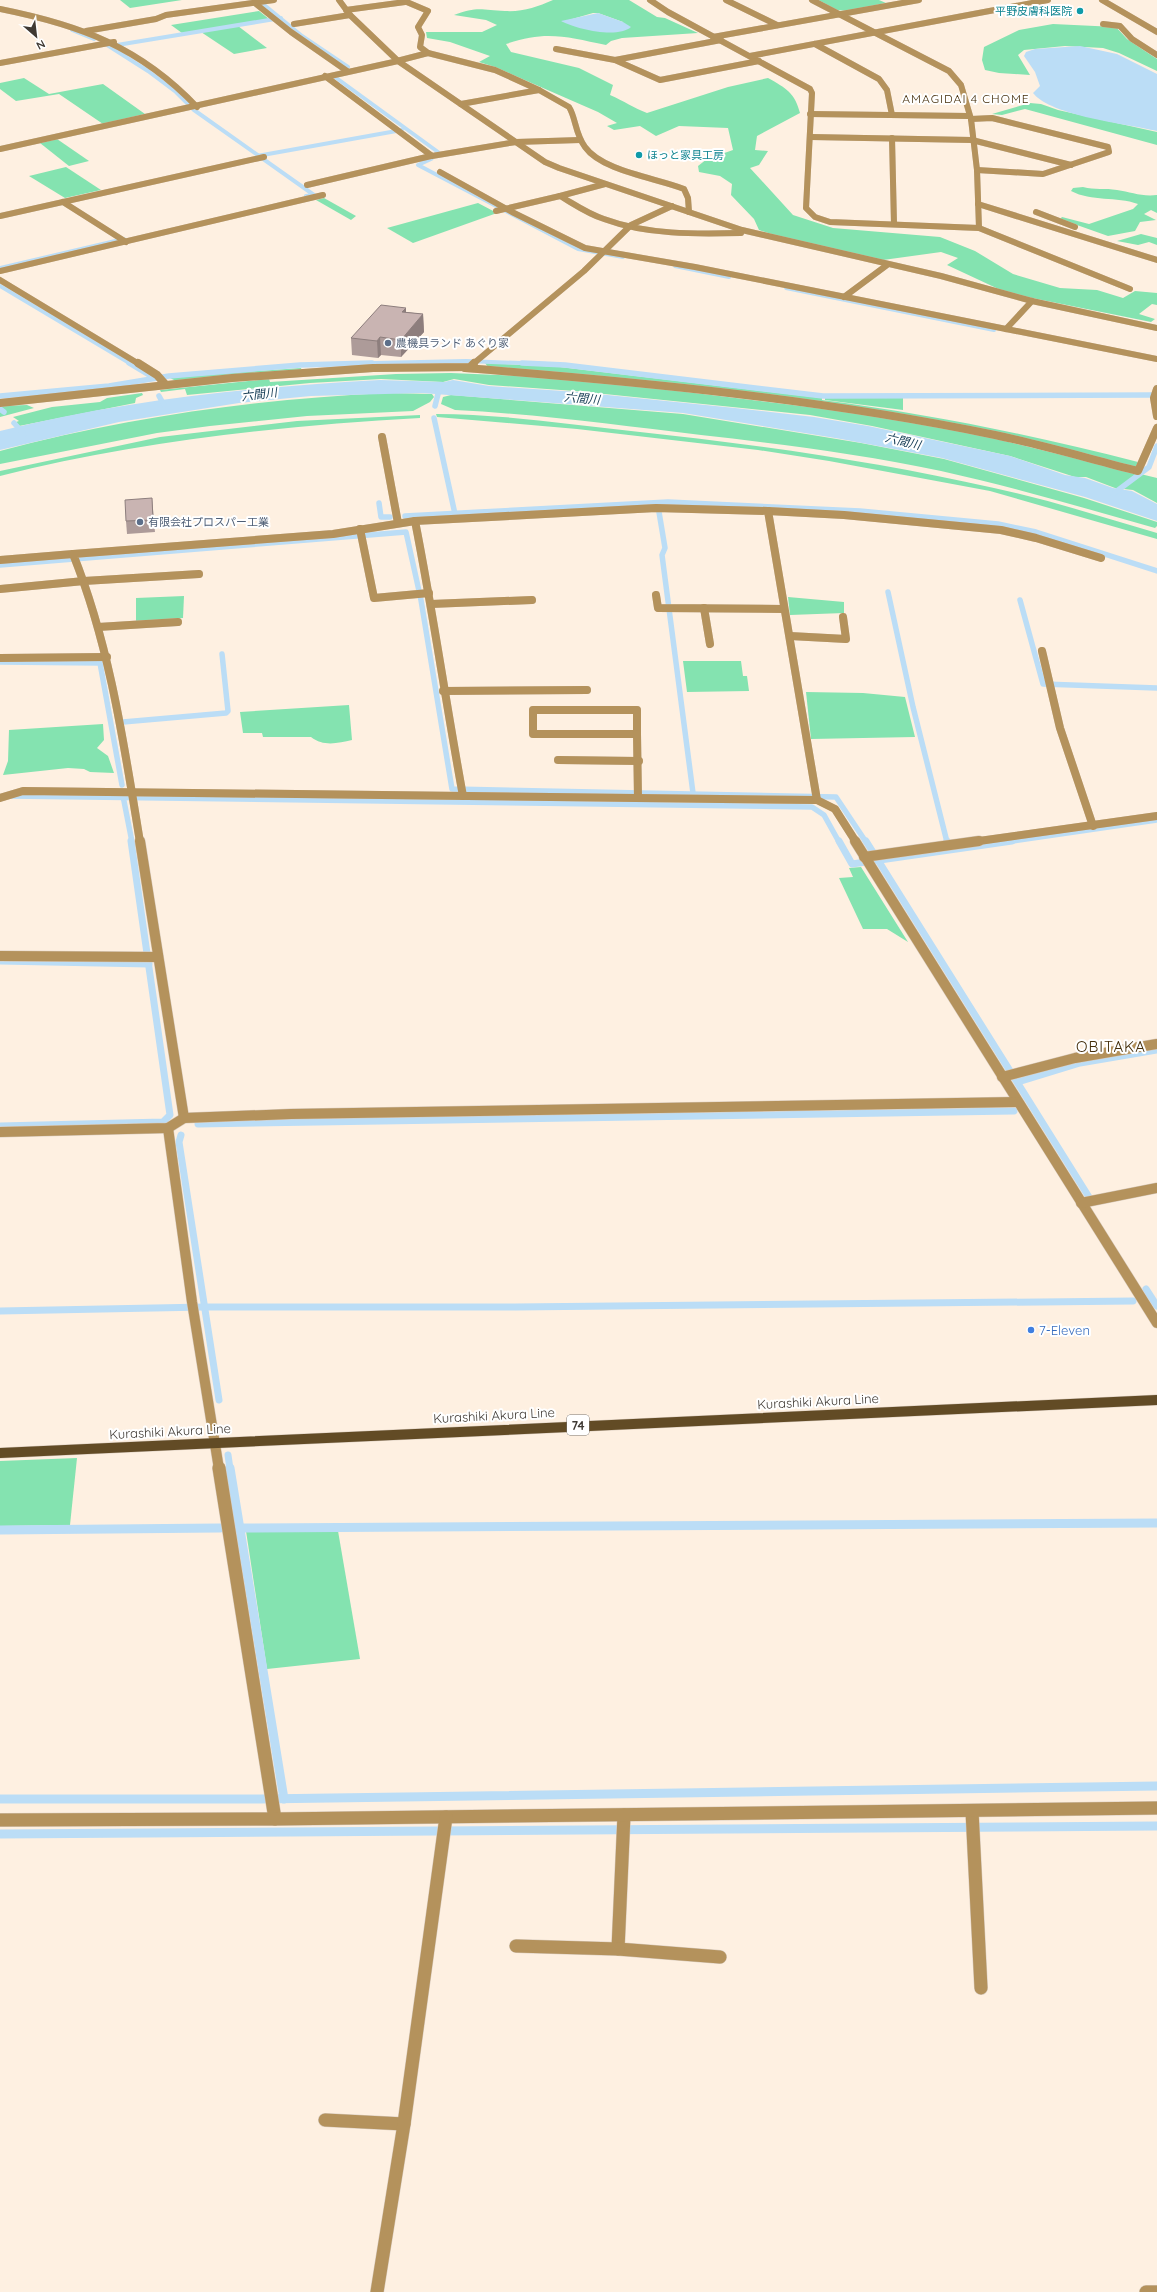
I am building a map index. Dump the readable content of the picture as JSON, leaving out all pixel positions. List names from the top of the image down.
{
  "streets": {
    "main road": ["Kurashiki Akura Line", "74"]
  },
  "districts": ["AMAGIDAI 4 CHOME", "OBITAKA"],
  "water": ["六間川"],
  "places": [
    "平野皮膚科医院",
    "ほっと家具工房",
    "農機具ランド あぐり家",
    "有限会社プロスパー工業",
    "7-Eleven"
  ],
  "north": "bottom right"
}
